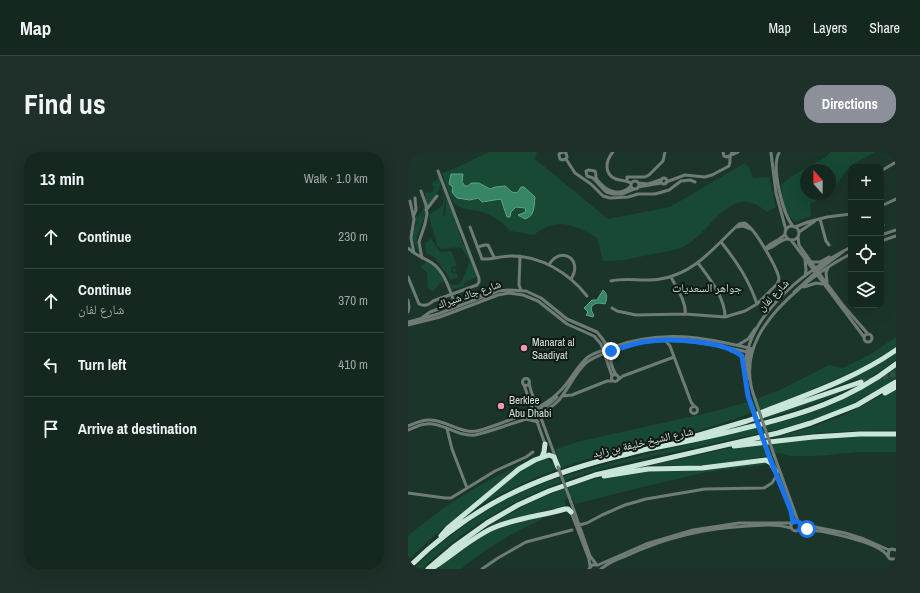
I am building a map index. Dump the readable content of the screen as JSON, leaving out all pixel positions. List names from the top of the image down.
{
  "streets": {
    "highway": ["شارع الشيخ خليفة بن زايد"],
    "street": ["شارع جاك شيراك", "شارع لفان"]
  },
  "districts": ["جواهر السعديات"],
  "places": ["Manarat al Saadiyat", "Berklee Abu Dhabi"],
  "north": "top",
  "page": {
    "header": "Map",
    "nav": ["Map", "Layers", "Share"],
    "title": "Find us",
    "buttons": "Directions",
    "heading": ["13 min", "Walk · 1.0 km"],
    "map_buttons": ["+", "−"],
    "list": [
      ["Continue", "230 m"],
      ["Continue", "شارع لفان", "370 m"],
      ["Turn left", "410 m"],
      "Arrive at destination"
    ]
  }
}
